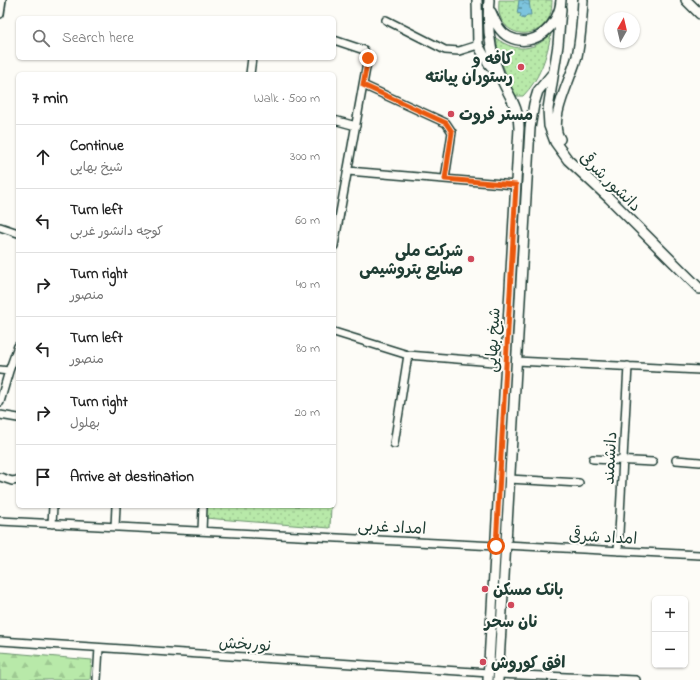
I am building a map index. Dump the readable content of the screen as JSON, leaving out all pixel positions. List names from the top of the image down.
{
  "streets": {
    "main road": ["دانشور شرقی", "شیخ بهایی"],
    "street": [
      "دانشمند",
      "امداد غربی",
      "امداد شرقی",
      "نوربخش"
    ]
  },
  "crossings": [
    ["دانشور شرقی", "شیخ بهایی"],
    ["شیخ بهایی", "امداد غربی"],
    ["شیخ بهایی", "امداد شرقی"],
    ["شیخ بهایی", "نوربخش"],
    ["دانشمند", "امداد شرقی"],
    ["امداد غربی", "امداد شرقی"]
  ],
  "places": [
    "کافه و رستوران پیانته",
    "مستر فروت",
    "شرکت ملی صنایع پتروشیمی",
    "بانک مسکن",
    "نان سحر",
    "افق کوروش"
  ],
  "north": "top",
  "page": {
    "search": "Search here",
    "heading": ["7 min", "Walk · 500 m"],
    "list": [
      ["Continue", "شیخ بهایی", "300 m"],
      ["Turn left", "کوچه دانشور غربی", "60 m"],
      ["Turn right", "منصور", "40 m"],
      ["Turn left", "منصور", "80 m"],
      ["Turn right", "بهلول", "20 m"],
      "Arrive at destination"
    ],
    "map_buttons": ["+", "−"]
  }
}
